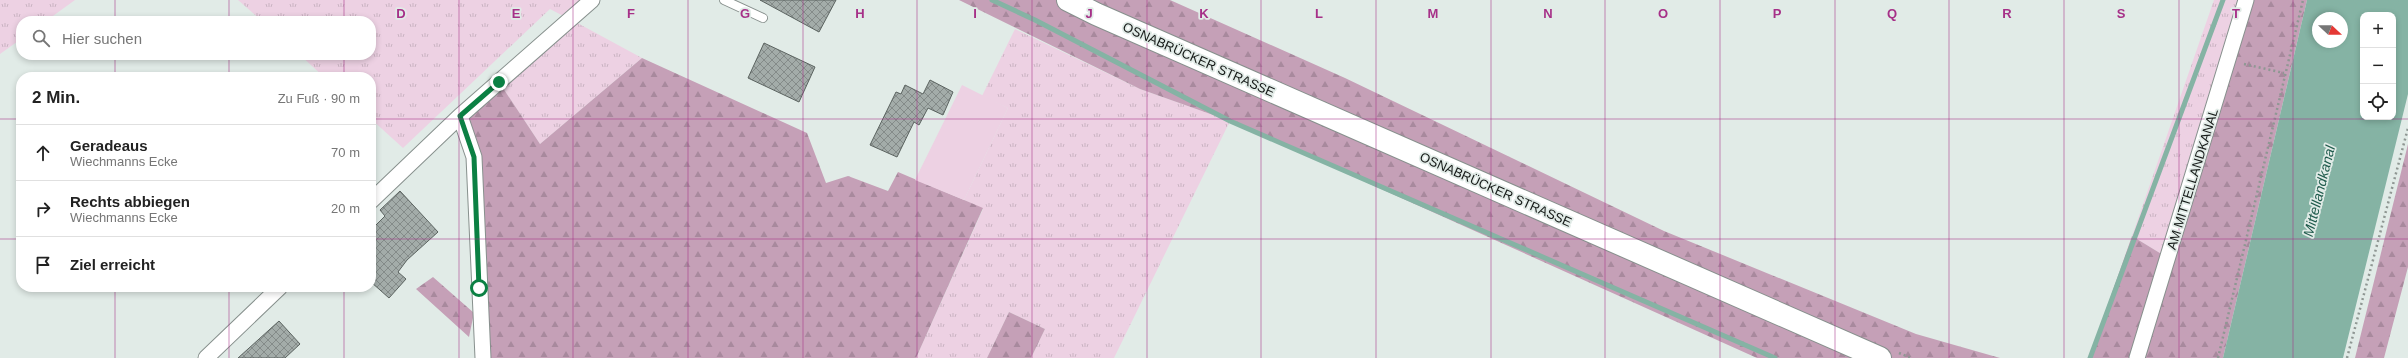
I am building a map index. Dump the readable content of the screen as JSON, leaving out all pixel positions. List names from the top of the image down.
{
  "streets": {
    "main road": ["OSNABRÜCKER STRASSE"],
    "street": ["AM MITTELLANDKANAL"]
  },
  "water": ["Mittellandkanal"],
  "north": "right",
  "page": {
    "map_buttons": ["+", "−"],
    "search": "Hier suchen",
    "heading": ["2 Min.", "Zu Fuß · 90 m"],
    "list": [
      ["Geradeaus", "Wiechmanns Ecke", "70 m"],
      ["Rechts abbiegen", "Wiechmanns Ecke", "20 m"],
      "Ziel erreicht"
    ]
  },
  "grid": {
    "columns": [
      "D",
      "E",
      "F",
      "G",
      "H",
      "I",
      "J",
      "K",
      "L",
      "M",
      "N",
      "O",
      "P",
      "Q",
      "R",
      "S",
      "T"
    ]
  }
}
